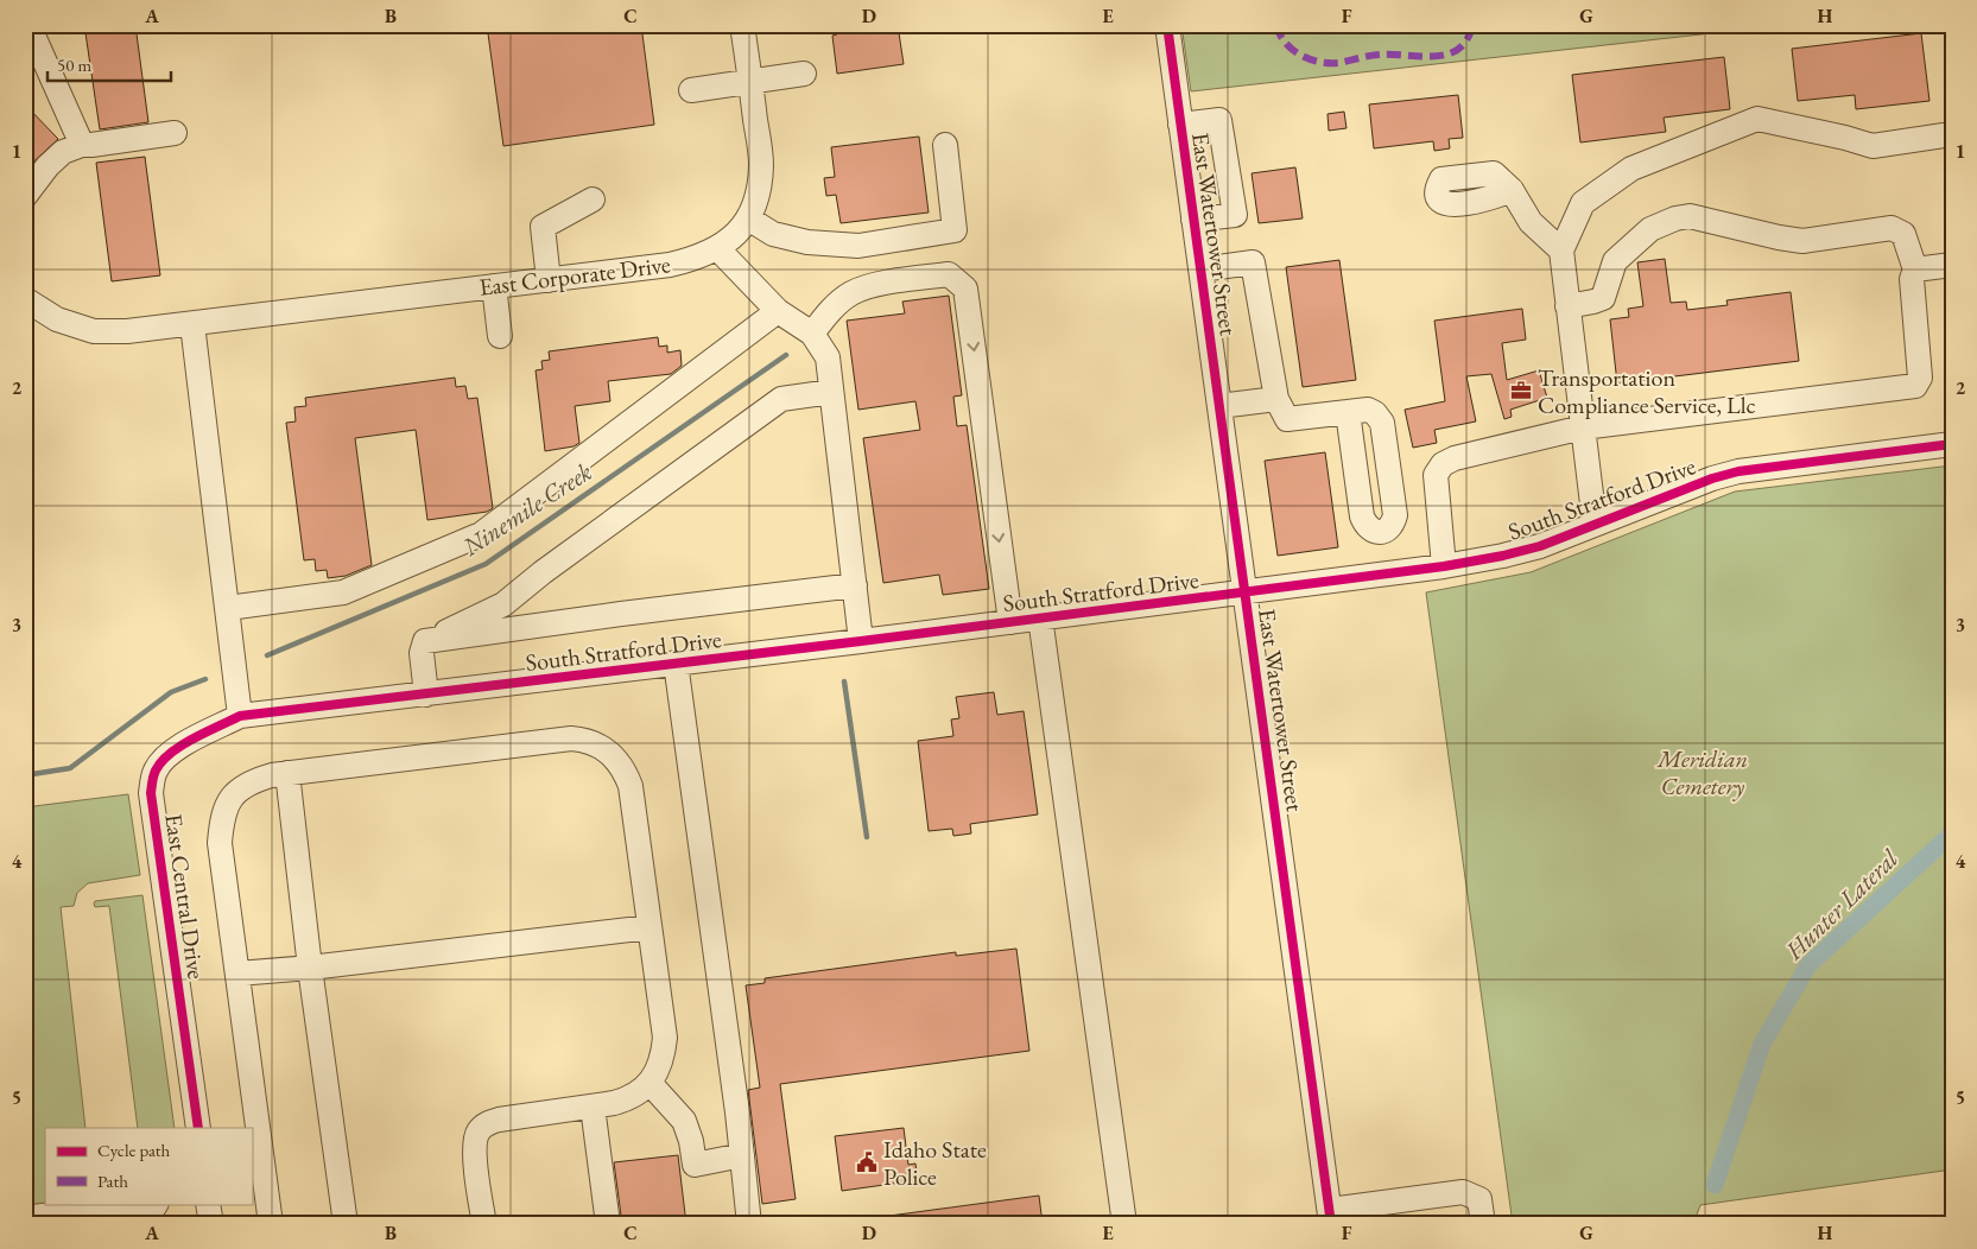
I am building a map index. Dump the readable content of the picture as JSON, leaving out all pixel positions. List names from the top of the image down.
{
  "streets": {
    "street": [
      "East Watertower Street",
      "East Corporate Drive",
      "South Stratford Drive",
      "East Central Drive"
    ]
  },
  "crossings": [
    ["East Watertower Street", "South Stratford Drive"],
    ["South Stratford Drive", "East Central Drive"]
  ],
  "water": ["Ninemile Creek", "Hunter Lateral"],
  "parks": ["Meridian Cemetery"],
  "places": {
    "office": ["Transportation Compliance Service, Llc"],
    "public building": ["Idaho State Police"]
  },
  "legend": ["Cycle path", "Path"],
  "scale_bar": "50 m",
  "grid": {
    "columns": [
      "A",
      "B",
      "C",
      "D",
      "E",
      "F",
      "G",
      "H"
    ],
    "rows": [
      "1",
      "2",
      "3",
      "4",
      "5"
    ]
  }
}
